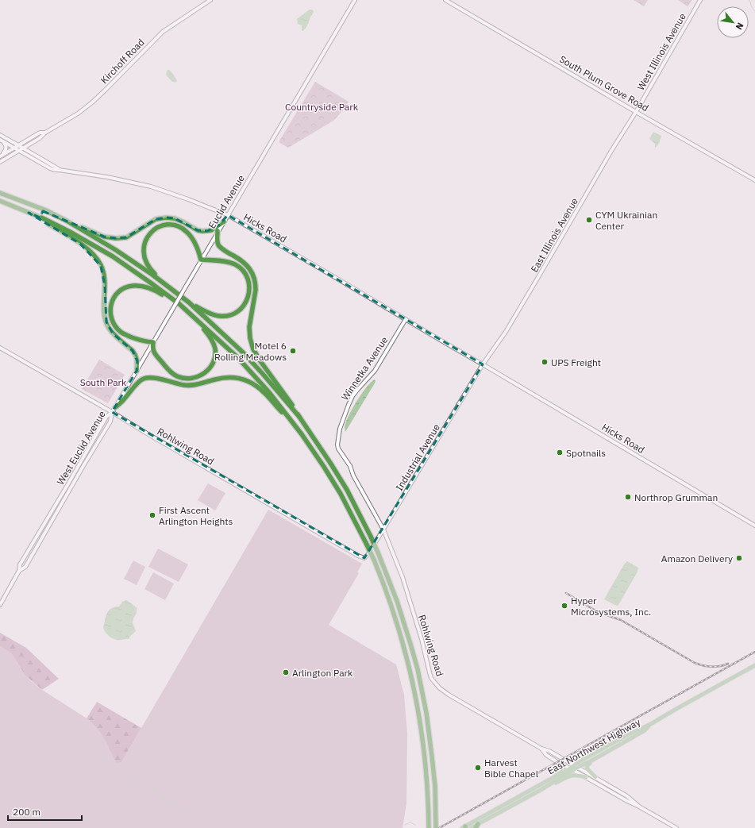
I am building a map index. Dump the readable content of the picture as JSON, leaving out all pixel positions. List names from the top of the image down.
{
  "streets": {
    "main road": [
      "West Illinois Avenue",
      "Kirchoff Road",
      "South Plum Grove Road",
      "Euclid Avenue",
      "Hicks Road",
      "East Illinois Avenue",
      "Winnetka Avenue",
      "Rohlwing Road",
      "West Euclid Avenue",
      "Industrial Avenue",
      "East Northwest Highway"
    ]
  },
  "crossings": [
    ["West Illinois Avenue", "South Plum Grove Road"],
    ["West Illinois Avenue", "East Illinois Avenue"],
    ["South Plum Grove Road", "East Illinois Avenue"],
    ["Euclid Avenue", "Hicks Road"],
    ["Euclid Avenue", "Rohlwing Road"],
    ["Euclid Avenue", "West Euclid Avenue"],
    ["Hicks Road", "East Illinois Avenue"],
    ["Hicks Road", "Winnetka Avenue"],
    ["Hicks Road", "Industrial Avenue"],
    ["East Illinois Avenue", "Industrial Avenue"],
    ["Winnetka Avenue", "Rohlwing Road"],
    ["Winnetka Avenue", "Industrial Avenue"],
    ["Rohlwing Road", "West Euclid Avenue"],
    ["Rohlwing Road", "Industrial Avenue"],
    ["Rohlwing Road", "East Northwest Highway"]
  ],
  "parks": ["Countryside Park", "South Park"],
  "places": [
    "CYM Ukrainian Center",
    "Motel 6 Rolling Meadows",
    "UPS Freight",
    "Spotnails",
    "Northrop Grumman",
    "First Ascent Arlington Heights",
    "Amazon Delivery",
    "Hyper Microsystems, Inc.",
    "Arlington Park",
    "Harvest Bible Chapel"
  ],
  "scale_bar": "200 m",
  "north": "bottom right"
}
